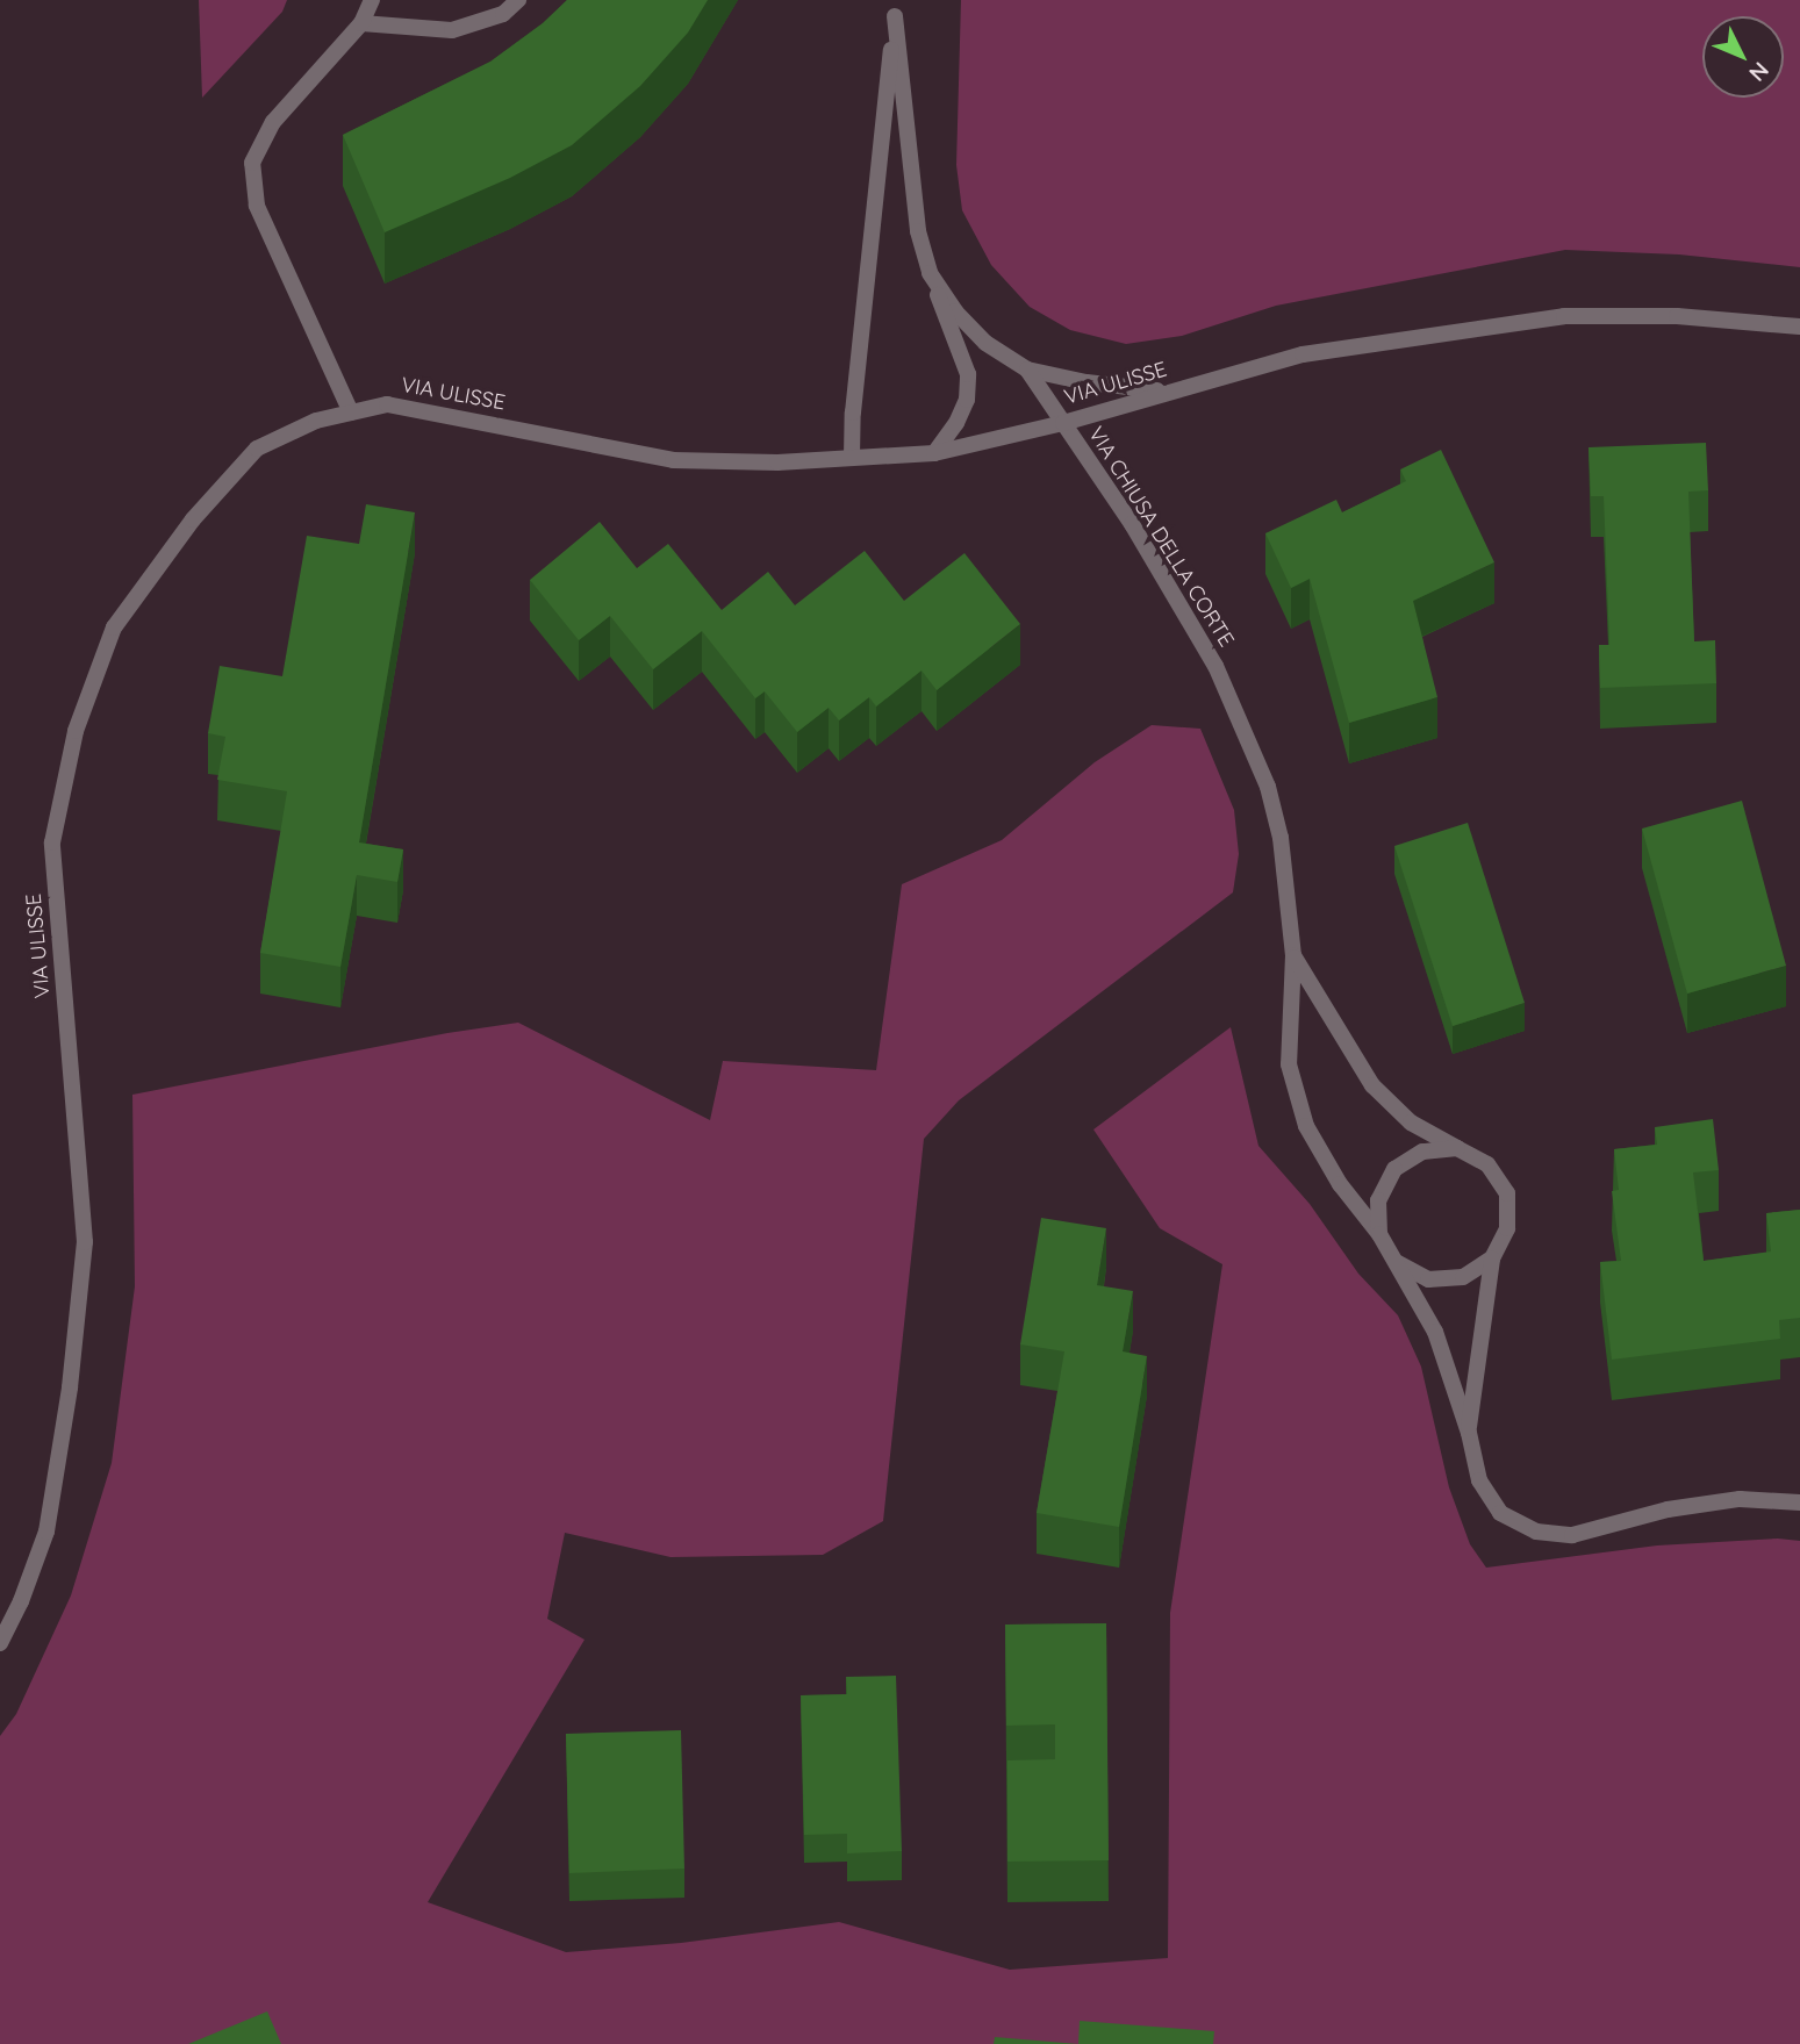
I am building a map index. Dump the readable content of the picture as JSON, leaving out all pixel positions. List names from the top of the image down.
{
  "streets": {
    "street": ["VIA ULISSE", "VIA CHIUSA DELLA CORTE"]
  },
  "crossings": [
    ["VIA ULISSE", "VIA CHIUSA DELLA CORTE"]
  ],
  "north": "bottom right"
}
